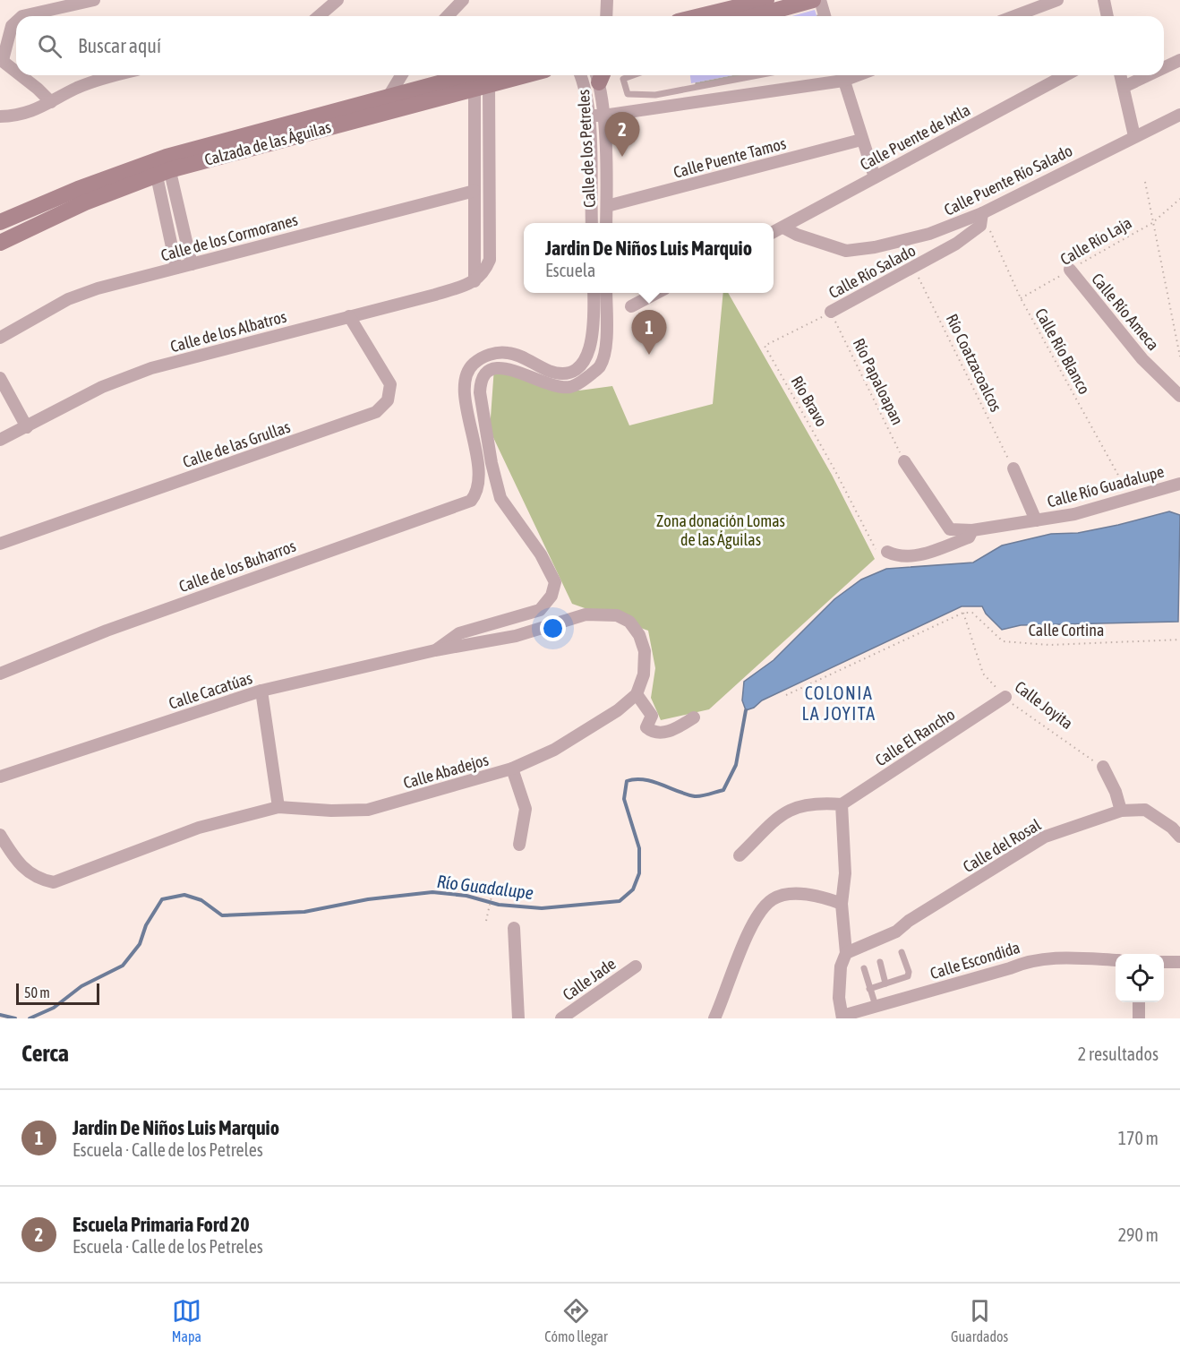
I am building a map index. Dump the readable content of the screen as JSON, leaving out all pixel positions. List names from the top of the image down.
{
  "streets": {
    "main road": ["Calzada de las Águilas"],
    "street": [
      "Calle Puente de Ixtla",
      "Calle de los Petreles",
      "Calle Puente Tamos",
      "Calle Puente Río Salado",
      "Calle de los Cormoranes",
      "Calle Río Salado",
      "Calle Río Ameca",
      "Calle de los Albatros",
      "Calle de las Grullas",
      "Calle Río Guadalupe",
      "Calle de los Buharros",
      "Calle Cacatúas",
      "Calle El Rancho",
      "Calle Abadejos",
      "Calle del Rosal",
      "Calle Escondida",
      "Calle Jade"
    ],
    "path": [
      "Calle Río Laja",
      "Calle Río Blanco",
      "Río Coatzacoalcos",
      "Río Papaloapan",
      "Río Bravo",
      "Calle Cortina",
      "Calle Joyita"
    ]
  },
  "crossings": [
    ["Calle Puente de Ixtla", "Calle Puente Río Salado"],
    ["Calle de los Petreles", "Calle Puente Tamos"],
    ["Calle Puente Río Salado", "Calle Río Salado"],
    ["Calle Puente Río Salado", "Calle Río Blanco"],
    ["Calle Río Laja", "Calle Río Ameca"],
    ["Calle Río Laja", "Calle Río Blanco"],
    ["Calle Río Salado", "Calle Río Blanco"],
    ["Calle Río Salado", "Río Coatzacoalcos"],
    ["Calle Río Salado", "Río Papaloapan"],
    ["Calle Río Salado", "Río Bravo"],
    ["Calle de los Albatros", "Calle de las Grullas"],
    ["Calle Río Blanco", "Calle Río Guadalupe"],
    ["Río Bravo", "Calle Río Guadalupe"],
    ["Calle Cortina", "Calle Joyita"],
    ["Calle Joyita", "Calle El Rancho"]
  ],
  "districts": ["COLONIA LA JOYITA"],
  "water": ["Río Guadalupe"],
  "parks": ["Zona donación Lomas de las Águilas"],
  "scale_bar": "50 m",
  "page": {
    "search": "Buscar aquí",
    "pins": ["2", "1"],
    "popup": ["Jardin De Niños Luis Marquio", "Escuela"],
    "scale": "50 m",
    "heading": ["Cerca", "2 resultados"],
    "list": [
      {
        "mark": "1",
        "name": "Jardin De Niños Luis Marquio",
        "note": "Escuela · Calle de los Petreles",
        "value": "170 m"
      },
      {
        "mark": "2",
        "name": "Escuela Primaria Ford 20",
        "note": "Escuela · Calle de los Petreles",
        "value": "290 m"
      }
    ],
    "nav": ["Mapa", "Cómo llegar", "Guardados"]
  }
}
